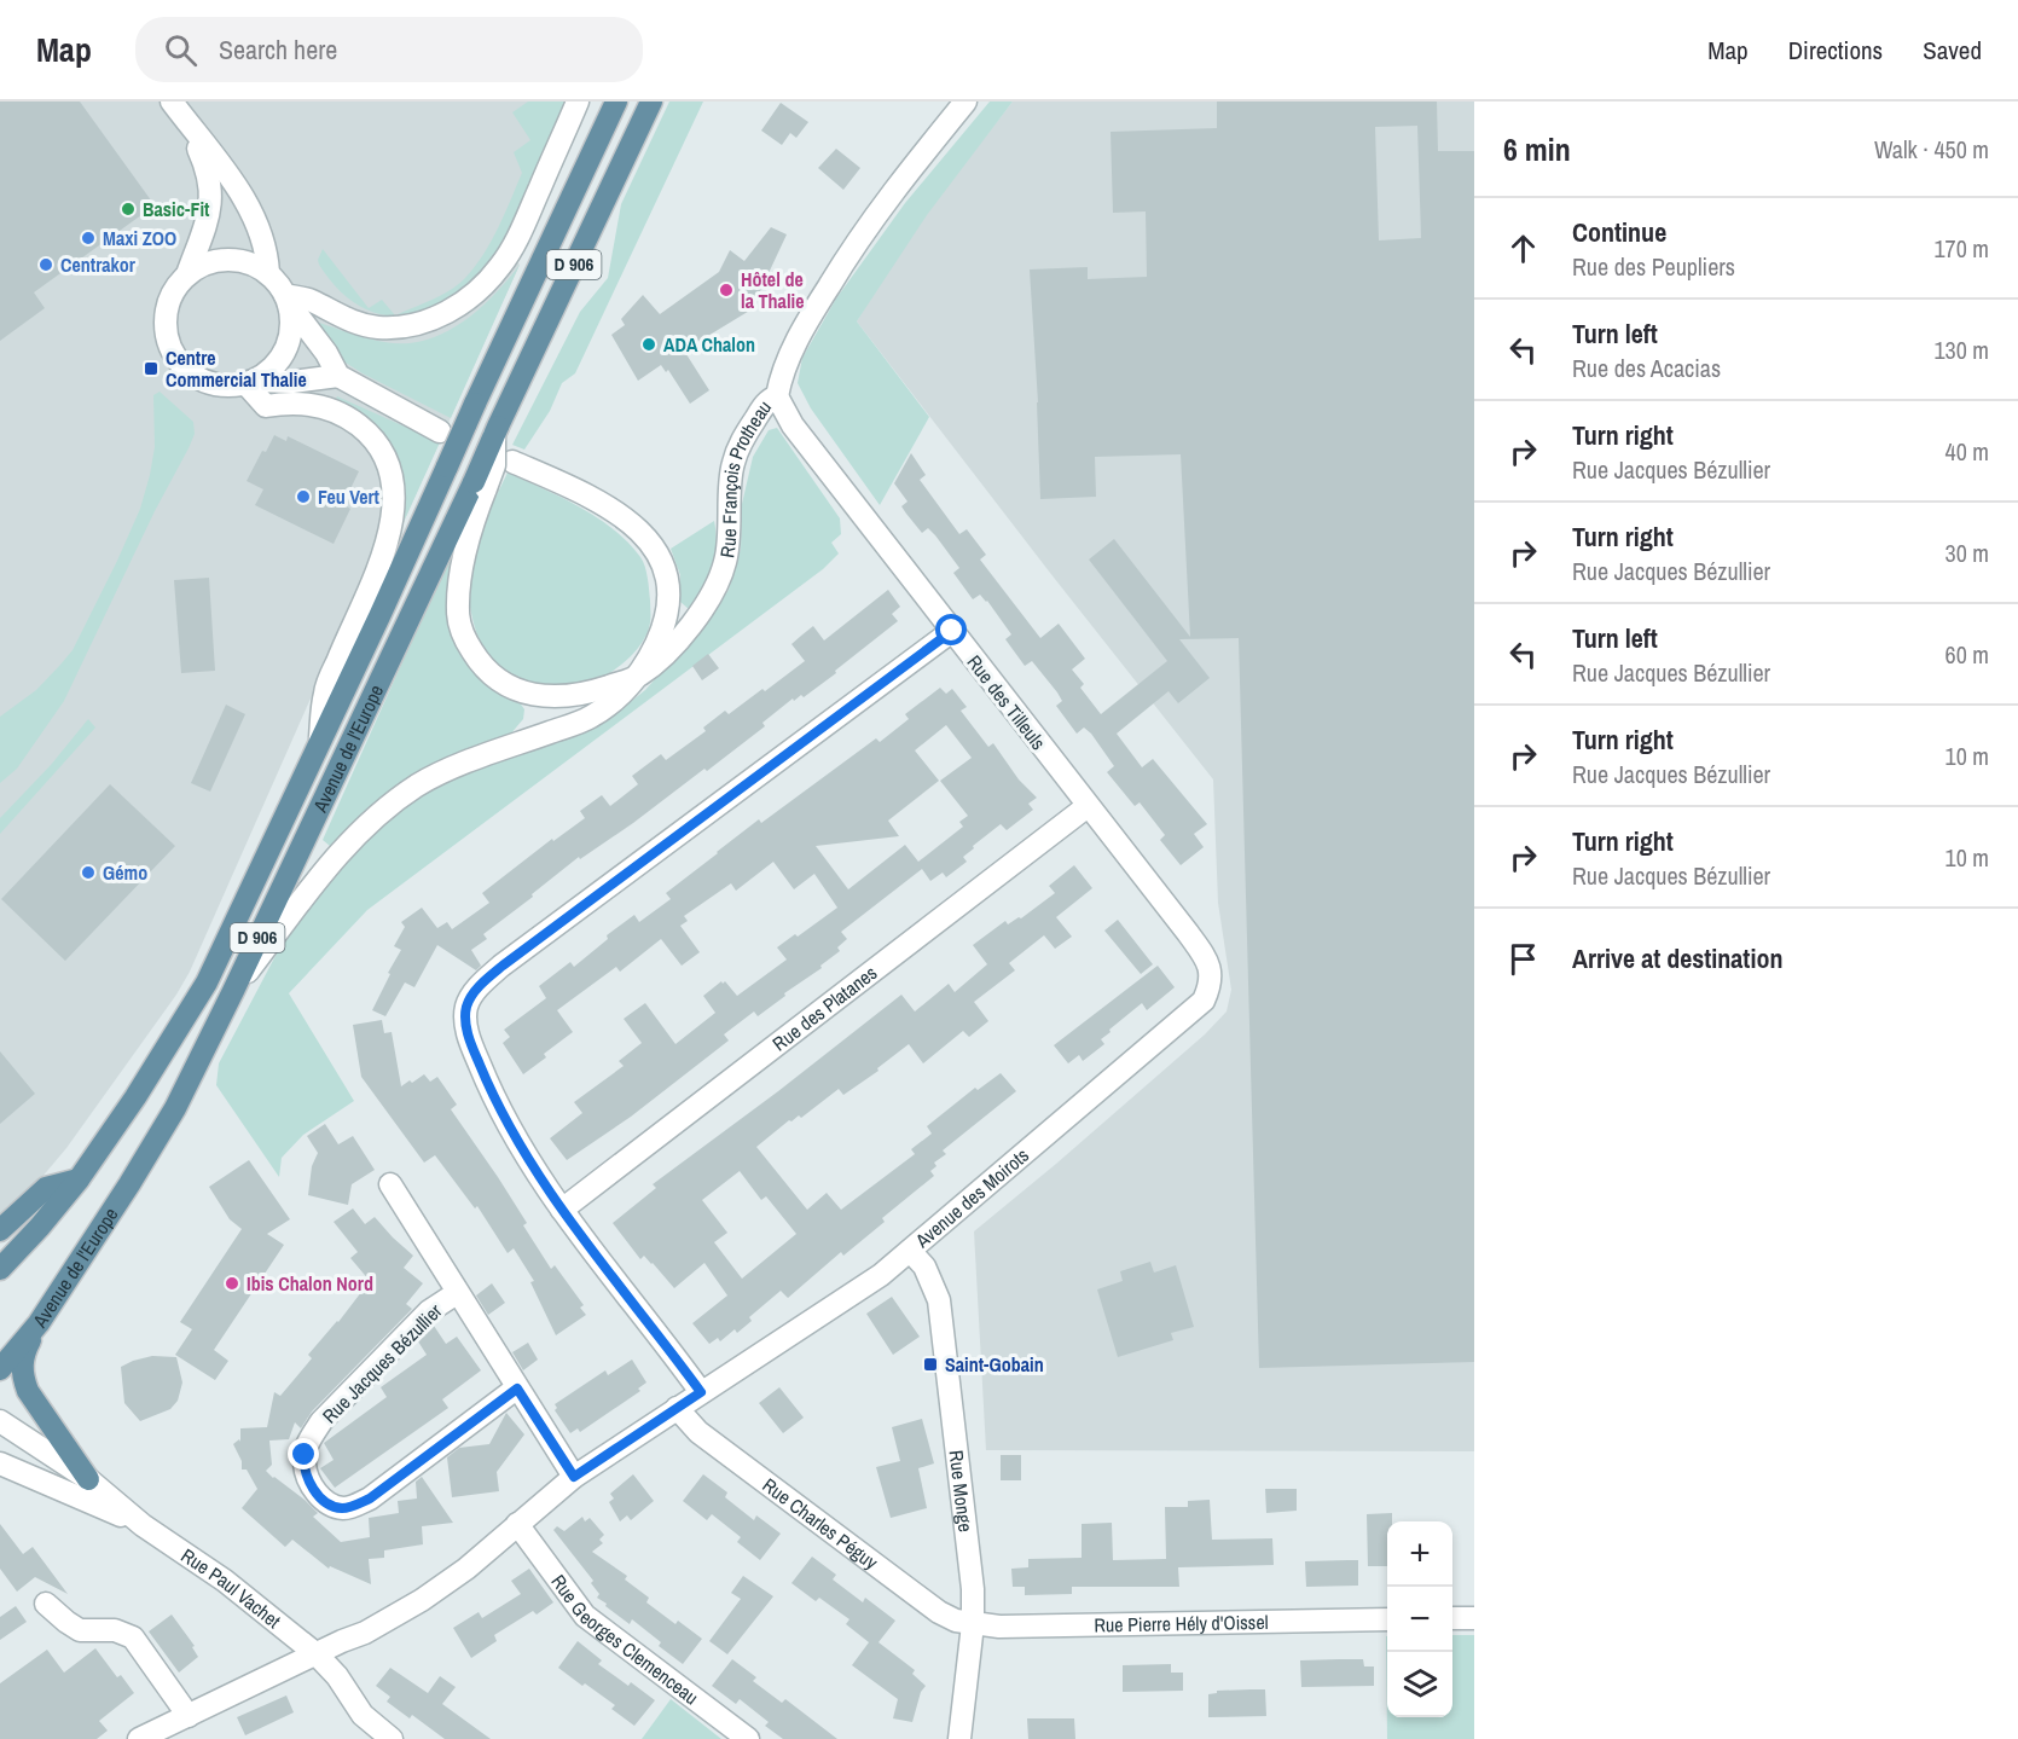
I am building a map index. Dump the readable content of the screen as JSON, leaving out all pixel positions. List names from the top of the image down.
{
  "streets": {
    "main road": ["D 906", "Avenue de l'Europe"],
    "street": [
      "Rue François Protheau",
      "Rue des Tilleuls",
      "Rue des Platanes",
      "Avenue des Moirots",
      "Rue Jacques Bézullier",
      "Rue Monge",
      "Rue Charles Péguy",
      "Rue Paul Vachet",
      "Rue Pierre Hély d'Oissel",
      "Rue Georges Clemenceau"
    ]
  },
  "crossings": [
    ["Rue François Protheau", "Rue des Tilleuls"],
    ["Rue des Tilleuls", "Rue des Platanes"],
    ["Rue des Tilleuls", "Avenue des Moirots"],
    ["Avenue des Moirots", "Rue Monge"],
    ["Rue Monge", "Rue Charles Péguy"],
    ["Rue Monge", "Rue Pierre Hély d'Oissel"],
    ["Rue Charles Péguy", "Rue Pierre Hély d'Oissel"]
  ],
  "places": {
    "other": [
      "Basic-Fit",
      "Maxi ZOO",
      "Centrakor",
      "Hôtel de la Thalie",
      "ADA Chalon",
      "Feu Vert",
      "Gémo",
      "Ibis Chalon Nord"
    ],
    "transit": ["Centre Commercial Thalie", "Saint-Gobain"]
  },
  "page": {
    "header": "Map",
    "search": "Search here",
    "nav": ["Map", "Directions", "Saved"],
    "heading": ["6 min", "Walk · 450 m"],
    "list": [
      ["Continue", "Rue des Peupliers", "170 m"],
      ["Turn left", "Rue des Acacias", "130 m"],
      ["Turn right", "Rue Jacques Bézullier", "40 m"],
      ["Turn right", "Rue Jacques Bézullier", "30 m"],
      ["Turn left", "Rue Jacques Bézullier", "60 m"],
      ["Turn right", "Rue Jacques Bézullier", "10 m"],
      ["Turn right", "Rue Jacques Bézullier", "10 m"],
      "Arrive at destination"
    ],
    "map_buttons": ["+", "−"]
  }
}
